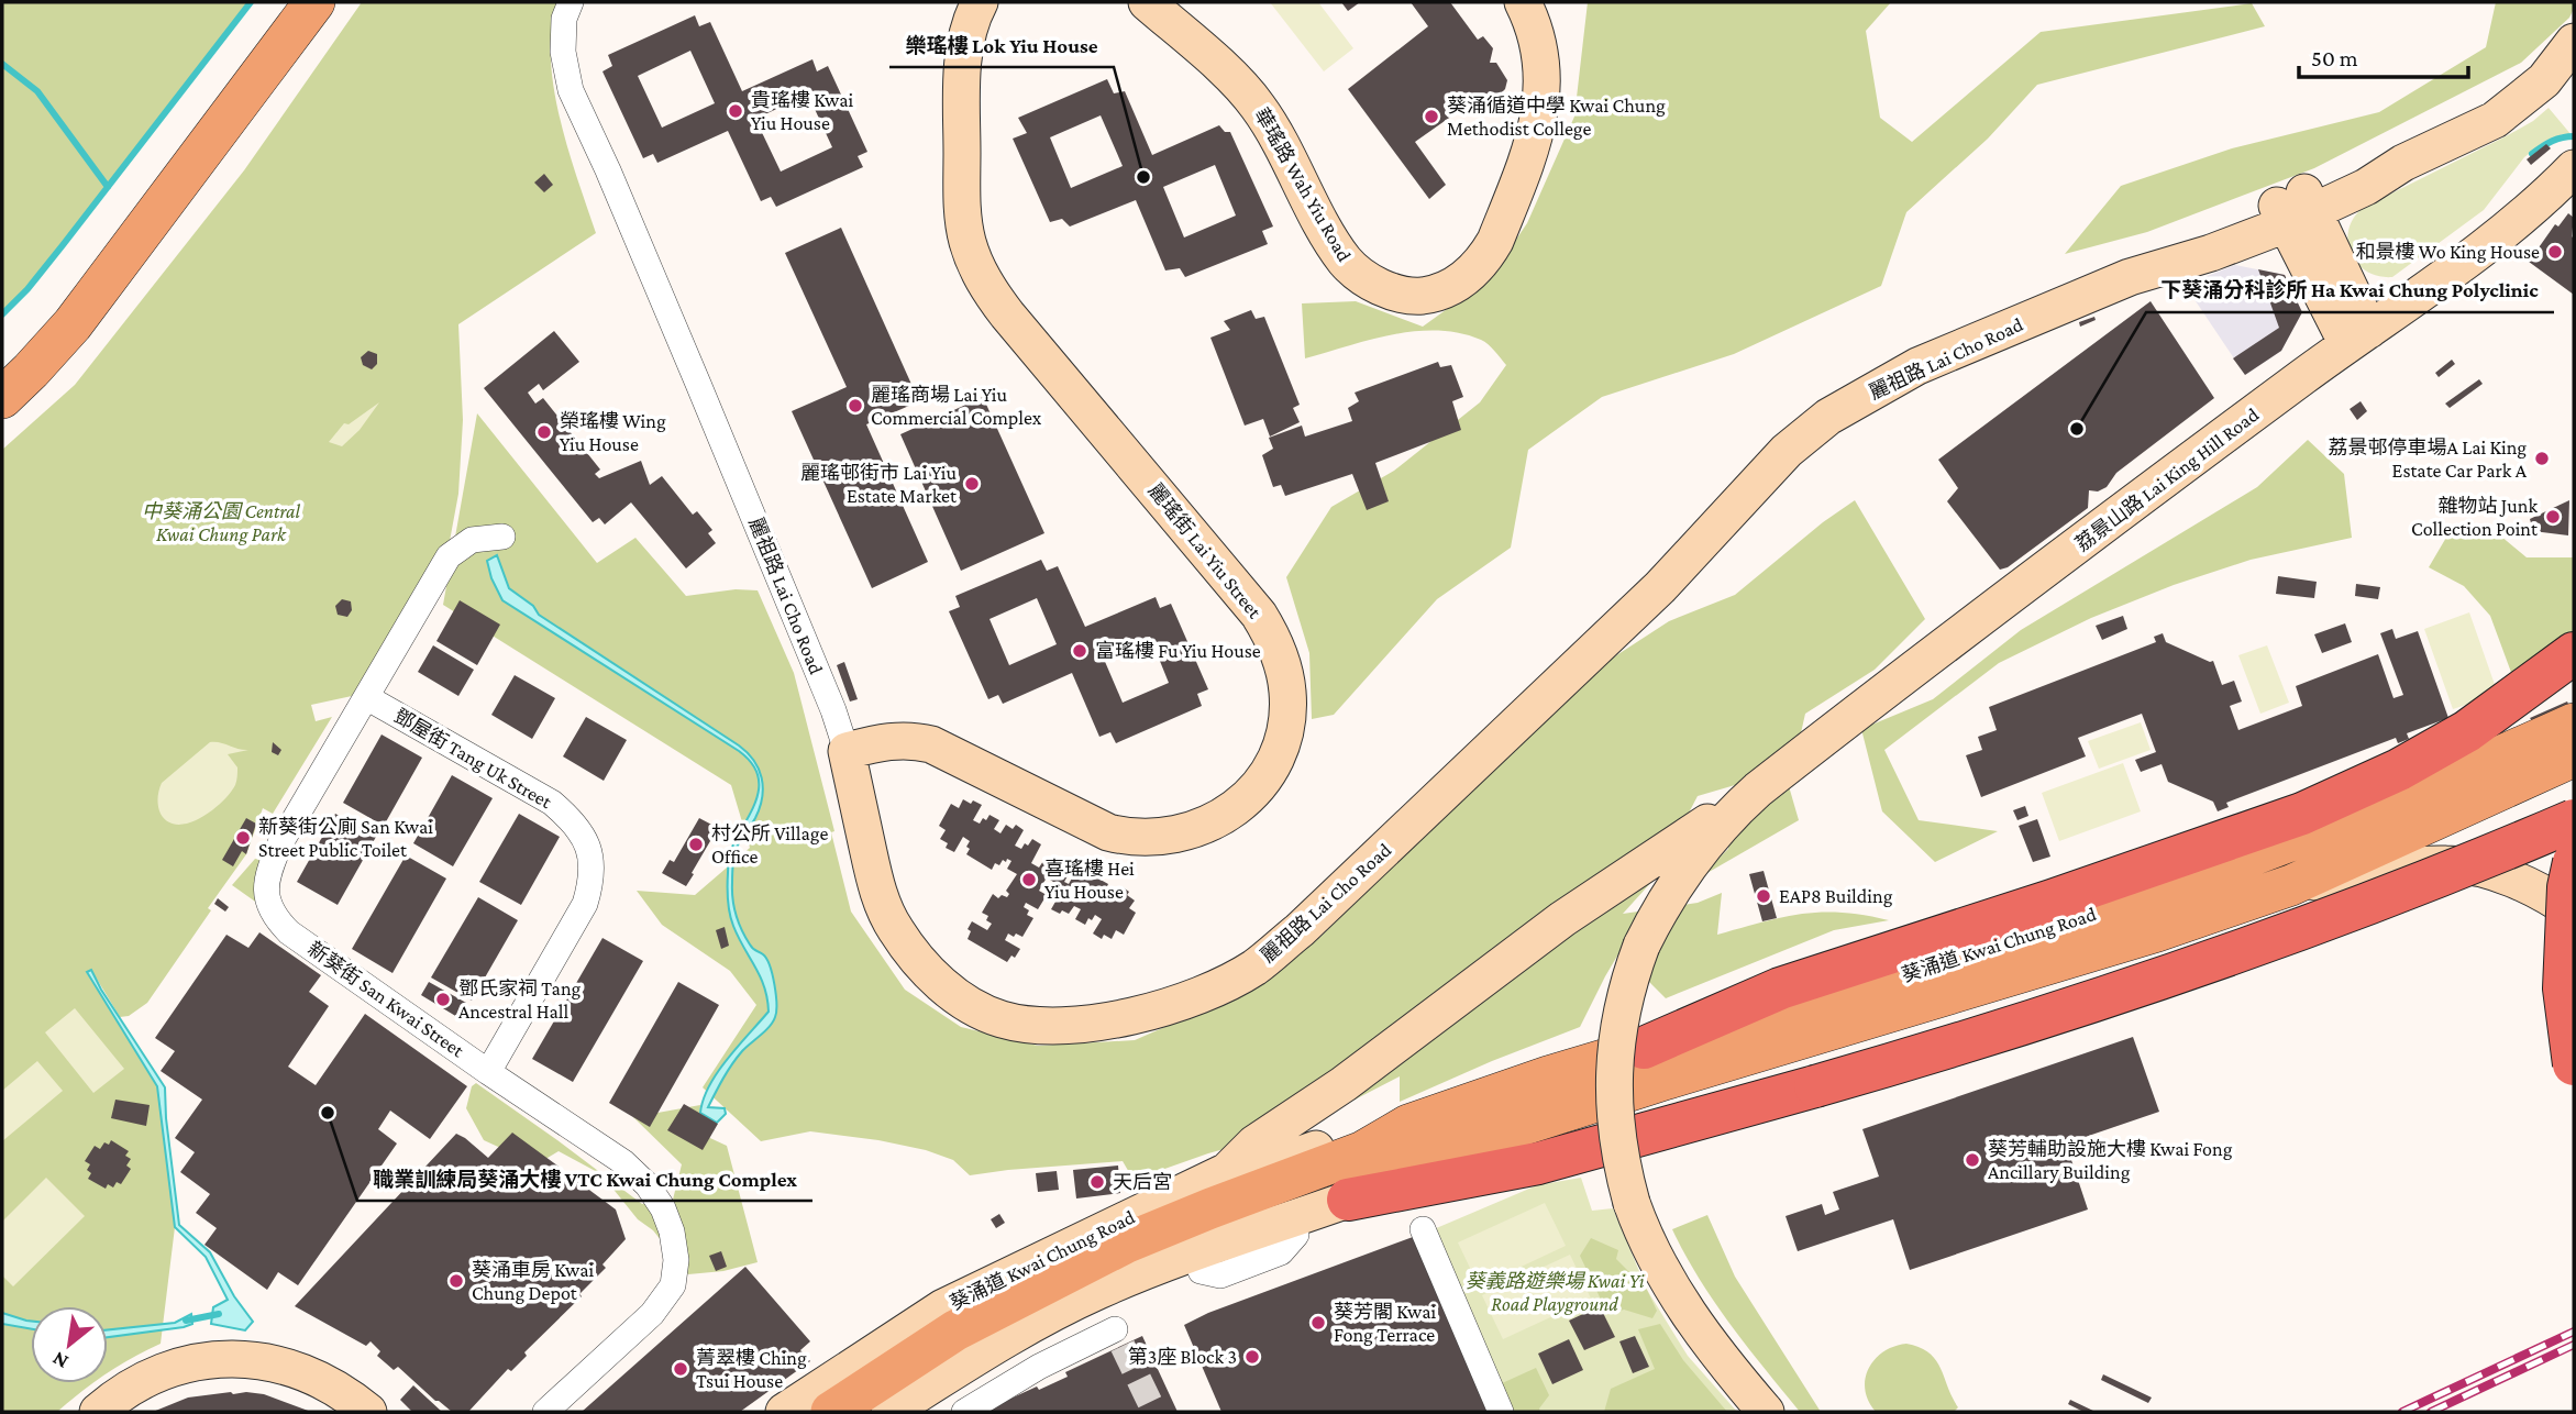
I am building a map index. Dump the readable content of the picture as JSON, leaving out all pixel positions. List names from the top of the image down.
{
  "streets": {
    "main road": ["葵涌道 Kwai Chung Road"],
    "street": [
      "華瑤路 Wah Yiu Road",
      "麗祖路 Lai Cho Road",
      "荔景山路 Lai King Hill Road",
      "麗瑤街 Lai Yiu Street",
      "鄧屋街 Tang Uk Street",
      "新葵街 San Kwai Street"
    ]
  },
  "crossings": [
    ["麗祖路 Lai Cho Road", "麗瑤街 Lai Yiu Street"],
    ["鄧屋街 Tang Uk Street", "新葵街 San Kwai Street"]
  ],
  "parks": ["中葵涌公園 Central Kwai Chung Park", "葵義路遊樂場 Kwai Yi Road Playground"],
  "places": [
    "貴瑤樓 Kwai Yiu House",
    "葵涌循道中學 Kwai Chung Methodist College",
    "樂瑤樓 Lok Yiu House",
    "和景樓 Wo King House",
    "麗瑤商場 Lai Yiu Commercial Complex",
    "下葵涌分科診所 Ha Kwai Chung Polyclinic",
    "榮瑤樓 Wing Yiu House",
    "荔景邨停車場A Lai King Estate Car Park A",
    "麗瑤邨街市 Lai Yiu Estate Market",
    "雜物站 Junk Collection Point",
    "富瑤樓 Fu Yiu House",
    "新葵街公廁 San Kwai Street Public Toilet",
    "村公所 Village Office",
    "喜瑤樓 Hei Yiu House",
    "EAP8 Building",
    "鄧氏家祠 Tang Ancestral Hall",
    "職業訓練局葵涌大樓 VTC Kwai Chung Complex",
    "葵芳輔助設施大樓 Kwai Fong Ancillary Building",
    "天后宮",
    "葵涌車房 Kwai Chung Depot",
    "葵芳閣 Kwai Fong Terrace",
    "第3座 Block 3",
    "菁翠樓 Ching Tsui House"
  ],
  "scale_bar": "50 m",
  "north": "bottom left"
}
